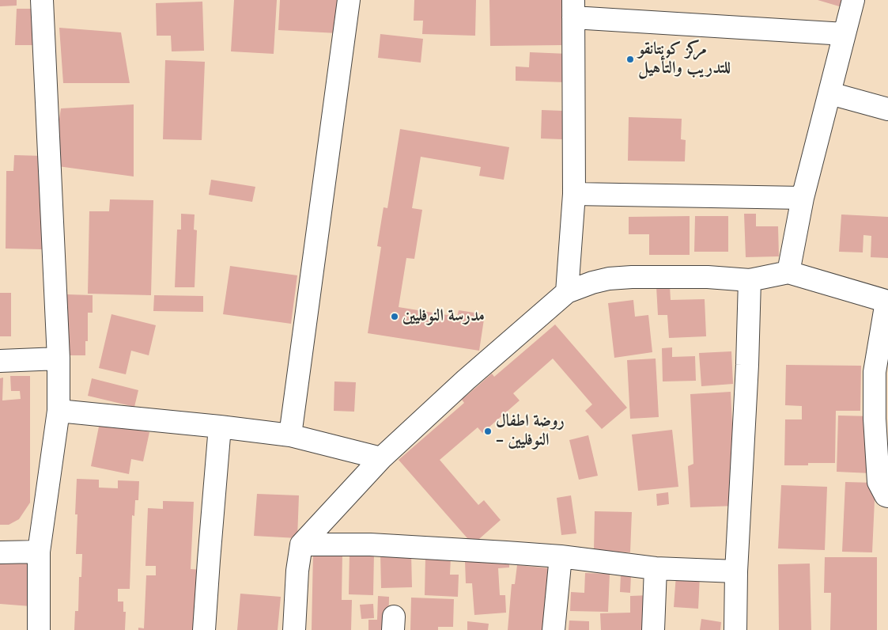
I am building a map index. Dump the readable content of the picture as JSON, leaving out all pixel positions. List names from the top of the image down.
{
  "places": ["مركز كونتانقو للتدريب والتأهيل", "مدرسة النوفليين", "روضة اطفال - النوفليين"]
}
